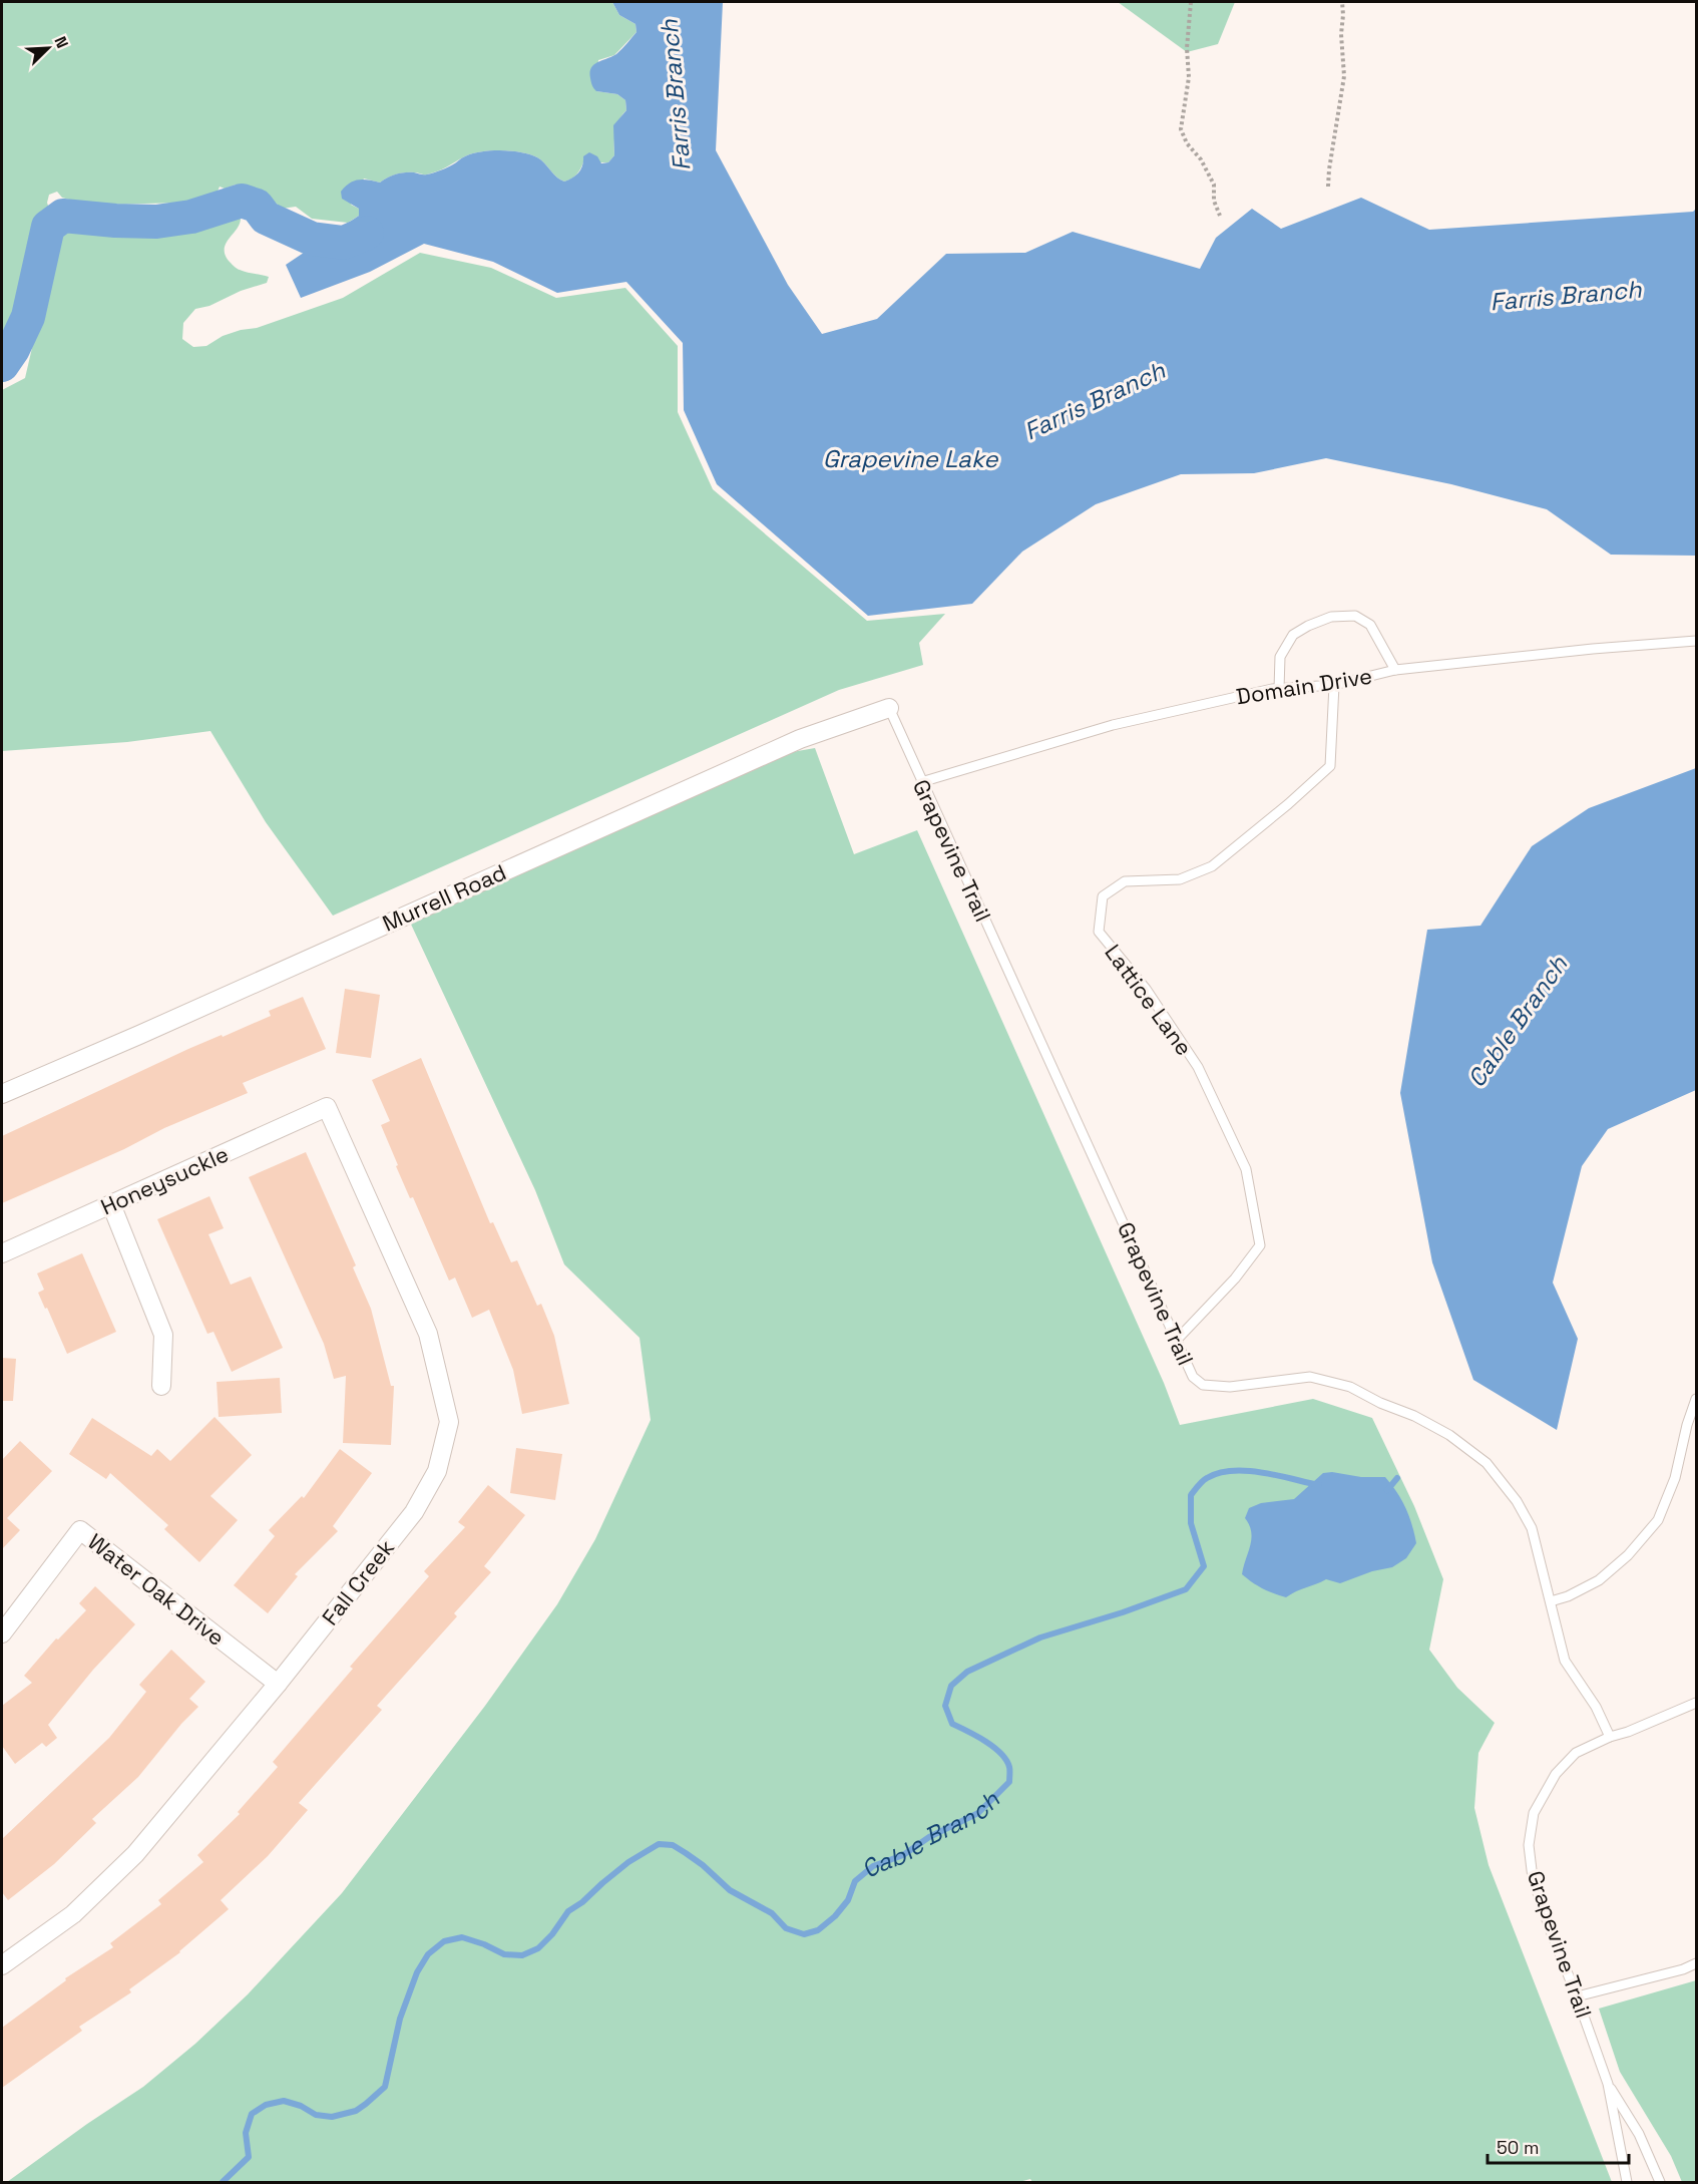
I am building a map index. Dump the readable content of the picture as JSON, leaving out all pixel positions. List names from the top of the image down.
{
  "streets": {
    "street": [
      "Murrell Road",
      "Honeysuckle",
      "Fall Creek",
      "Water Oak Drive"
    ],
    "lane": ["Domain Drive", "Grapevine Trail", "Lattice Lane"]
  },
  "crossings": [
    ["Domain Drive", "Grapevine Trail"],
    ["Domain Drive", "Lattice Lane"],
    ["Grapevine Trail", "Murrell Road"],
    ["Grapevine Trail", "Lattice Lane"],
    ["Honeysuckle", "Fall Creek"],
    ["Fall Creek", "Water Oak Drive"]
  ],
  "water": ["Farris Branch", "Grapevine Lake", "Cable Branch"],
  "scale_bar": "50 m",
  "north": "top right"
}
